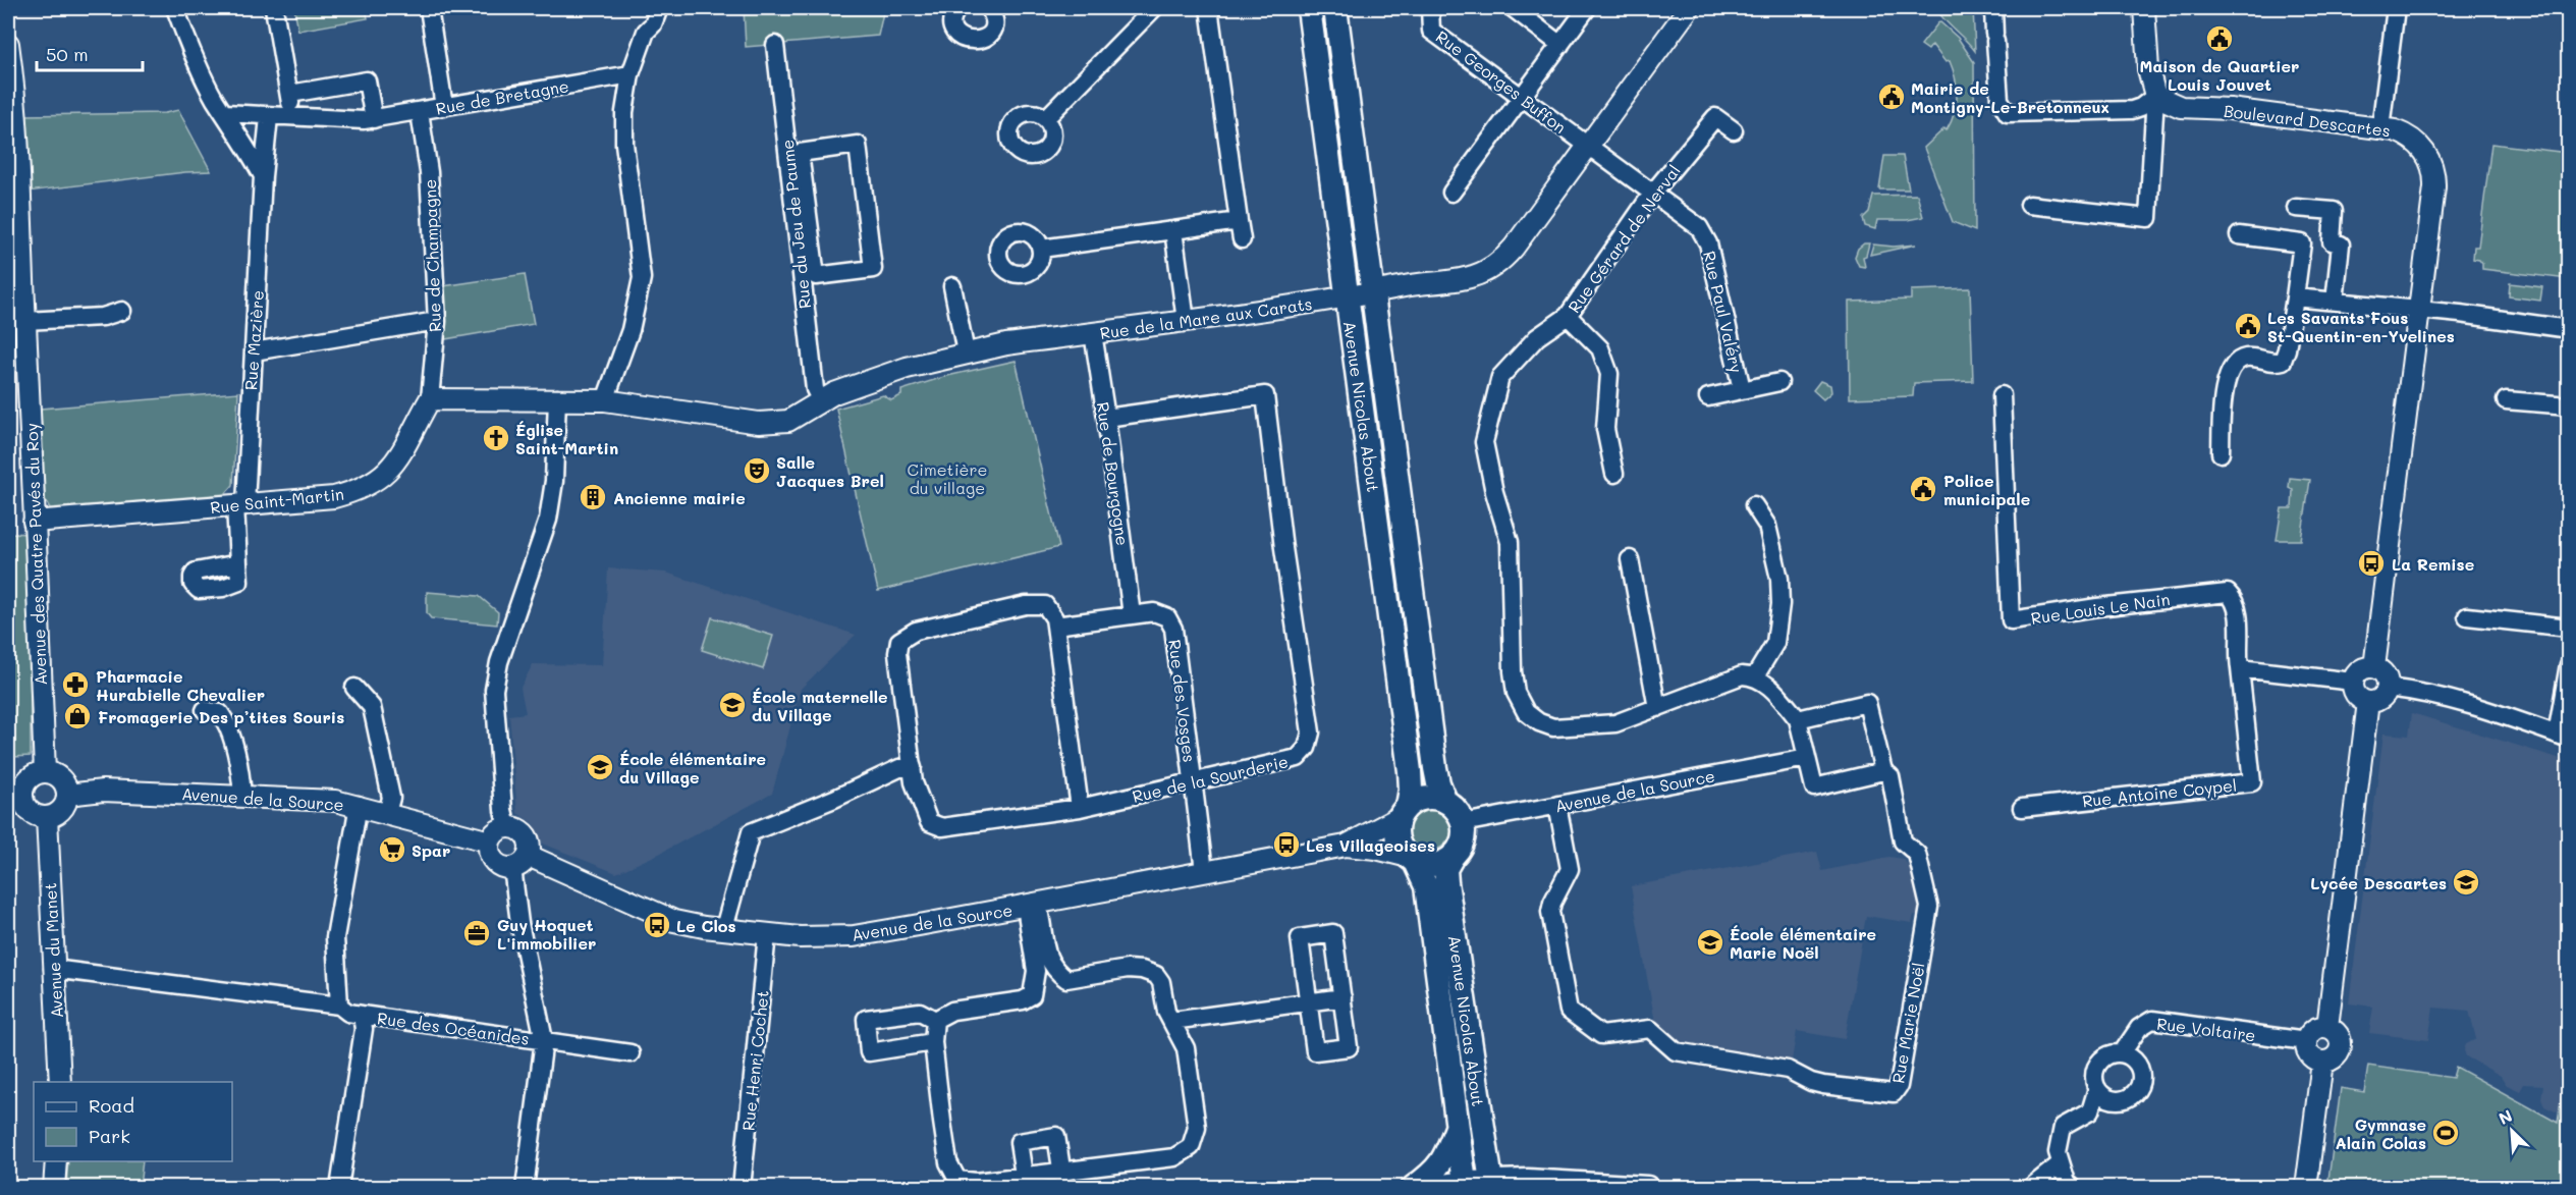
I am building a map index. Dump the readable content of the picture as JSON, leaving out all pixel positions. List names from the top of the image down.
{
  "streets": {
    "main road": ["Avenue Nicolas About"],
    "street": [
      "Rue Georges Buffon",
      "Rue de Bretagne",
      "Boulevard Descartes",
      "Rue du Jeu de Paume",
      "Rue Gérard de Nerval",
      "Rue de Champagne",
      "Rue Paul Valéry",
      "Rue de la Mare aux Carats",
      "Rue Mazière",
      "Rue de Bourgogne",
      "Rue Saint-Martin",
      "Avenue des Quatre Pavés du Roy",
      "Rue Louis Le Nain",
      "Rue des Vosges",
      "Rue de la Sourderie",
      "Avenue de la Source",
      "Rue Antoine Coypel",
      "Avenue du Manet",
      "Rue Marie Noël",
      "Rue des Océanides",
      "Rue Voltaire",
      "Rue Henri Cochet"
    ]
  },
  "crossings": [
    ["Rue Georges Buffon", "Rue Paul Valéry"],
    ["Rue Georges Buffon", "Rue de la Mare aux Carats"],
    ["Rue de Bretagne", "Rue de Champagne"],
    ["Rue de Bretagne", "Rue Mazière"],
    ["Rue du Jeu de Paume", "Rue de la Mare aux Carats"],
    ["Rue Gérard de Nerval", "Rue Paul Valéry"],
    ["Rue de Champagne", "Rue de la Mare aux Carats"],
    ["Rue de Champagne", "Rue Saint-Martin"],
    ["Rue Paul Valéry", "Rue de la Mare aux Carats"],
    ["Rue de la Mare aux Carats", "Avenue Nicolas About"],
    ["Rue de la Mare aux Carats", "Rue de Bourgogne"],
    ["Rue de la Mare aux Carats", "Rue Saint-Martin"],
    ["Rue Mazière", "Rue Saint-Martin"],
    ["Avenue Nicolas About", "Avenue de la Source"],
    ["Rue de Bourgogne", "Rue des Vosges"],
    ["Rue de Bourgogne", "Rue de la Sourderie"],
    ["Rue Saint-Martin", "Avenue des Quatre Pavés du Roy"],
    ["Avenue des Quatre Pavés du Roy", "Avenue de la Source"],
    ["Avenue des Quatre Pavés du Roy", "Avenue du Manet"],
    ["Rue Louis Le Nain", "Rue Antoine Coypel"],
    ["Rue des Vosges", "Rue de la Sourderie"],
    ["Rue des Vosges", "Avenue de la Source"],
    ["Avenue de la Source", "Avenue du Manet"],
    ["Avenue de la Source", "Rue Marie Noël"],
    ["Avenue de la Source", "Rue Henri Cochet"],
    ["Avenue du Manet", "Rue des Océanides"]
  ],
  "parks": ["Cimetière du village"],
  "places": {
    "public building": [
      "Maison de Quartier Louis Jouvet",
      "Mairie de Montigny-Le-Bretonneux",
      "Les Savants Fous St-Quentin-en-Yvelines",
      "Police municipale"
    ],
    "church": ["Église Saint-Martin"],
    "theatre": ["Salle Jacques Brel"],
    "building": ["Ancienne mairie"],
    "bus stop": ["La Remise", "Les Villageoises", "Le Clos"],
    "pharmacy": ["Pharmacie Hurabielle Chevalier"],
    "school or university": [
      "École maternelle du Village",
      "École élémentaire du Village",
      "Lycée Descartes",
      "École élémentaire Marie Noël"
    ],
    "shop": ["Fromagerie Des p’tites Souris"],
    "supermarket": ["Spar"],
    "office": ["Guy Hoquet L'immobilier"],
    "sports": ["Gymnase Alain Colas"]
  },
  "legend": ["Road", "Park"],
  "scale_bar": "50 m",
  "north": "top left"
}
